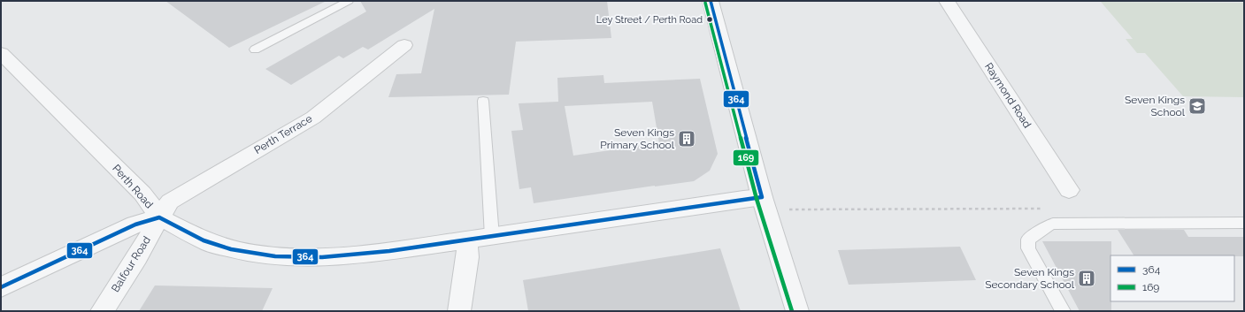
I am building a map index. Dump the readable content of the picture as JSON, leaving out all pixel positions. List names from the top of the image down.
{
  "streets": {
    "street": [
      "Raymond Road",
      "Perth Terrace",
      "Perth Road",
      "Balfour Road"
    ]
  },
  "crossings": [
    ["Perth Terrace", "Perth Road"],
    ["Perth Terrace", "Balfour Road"],
    ["Perth Road", "Balfour Road"]
  ],
  "places": {
    "other": ["Ley Street / Perth Road"],
    "school or university": ["Seven Kings School"],
    "building": ["Seven Kings Primary School", "Seven Kings Secondary School"]
  },
  "lines": ["transit line 364", "transit line 169"],
  "legend": ["364", "169"]
}
